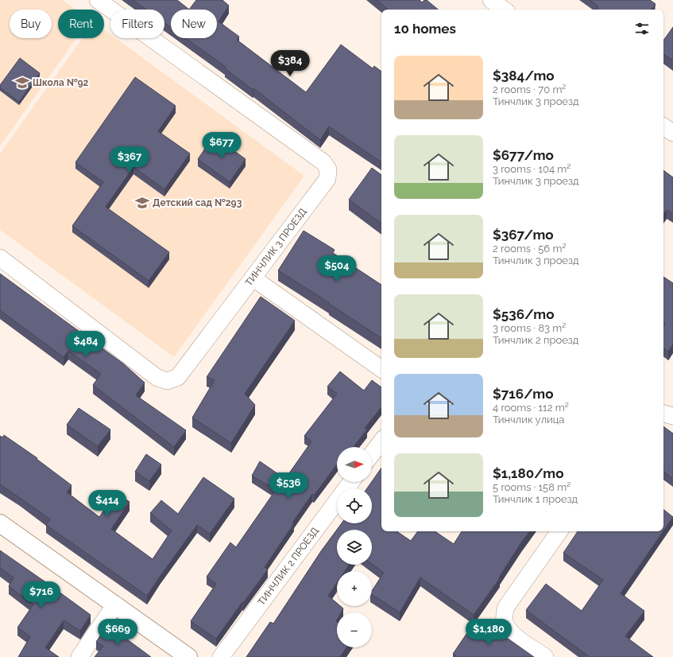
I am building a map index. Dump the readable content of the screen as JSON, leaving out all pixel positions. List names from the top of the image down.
{
  "streets": {
    "street": ["ТИНЧЛИК 3 ПРОЕЗД", "ТИНЧЛИК 2 ПРОЕЗД"]
  },
  "places": {
    "school or university": ["Школа №92", "Детский сад №293"]
  },
  "north": "right",
  "page": {
    "chip": [
      "Buy",
      "Rent",
      "Filters",
      "New"
    ],
    "heading": "10 homes",
    "list": [
      {
        "name": "$384/mo",
        "note": "2 rooms · 70 m² · Тинчлик 3 проезд"
      },
      {
        "name": "$677/mo",
        "note": "3 rooms · 104 m² · Тинчлик 3 проезд"
      },
      {
        "name": "$367/mo",
        "note": "2 rooms · 56 m² · Тинчлик 3 проезд"
      },
      {
        "name": "$536/mo",
        "note": "3 rooms · 83 m² · Тинчлик 2 проезд"
      },
      {
        "name": "$716/mo",
        "note": "4 rooms · 112 m² · Тинчлик улица"
      },
      {
        "name": "$1,180/mo",
        "note": "5 rooms · 158 m² · Тинчлик 1 проезд"
      }
    ],
    "price": [
      "$384",
      "$677",
      "$367",
      "$504",
      "$484",
      "$536",
      "$414",
      "$716",
      "$669",
      "$1,180"
    ],
    "map_buttons": ["+", "−"]
  }
}
